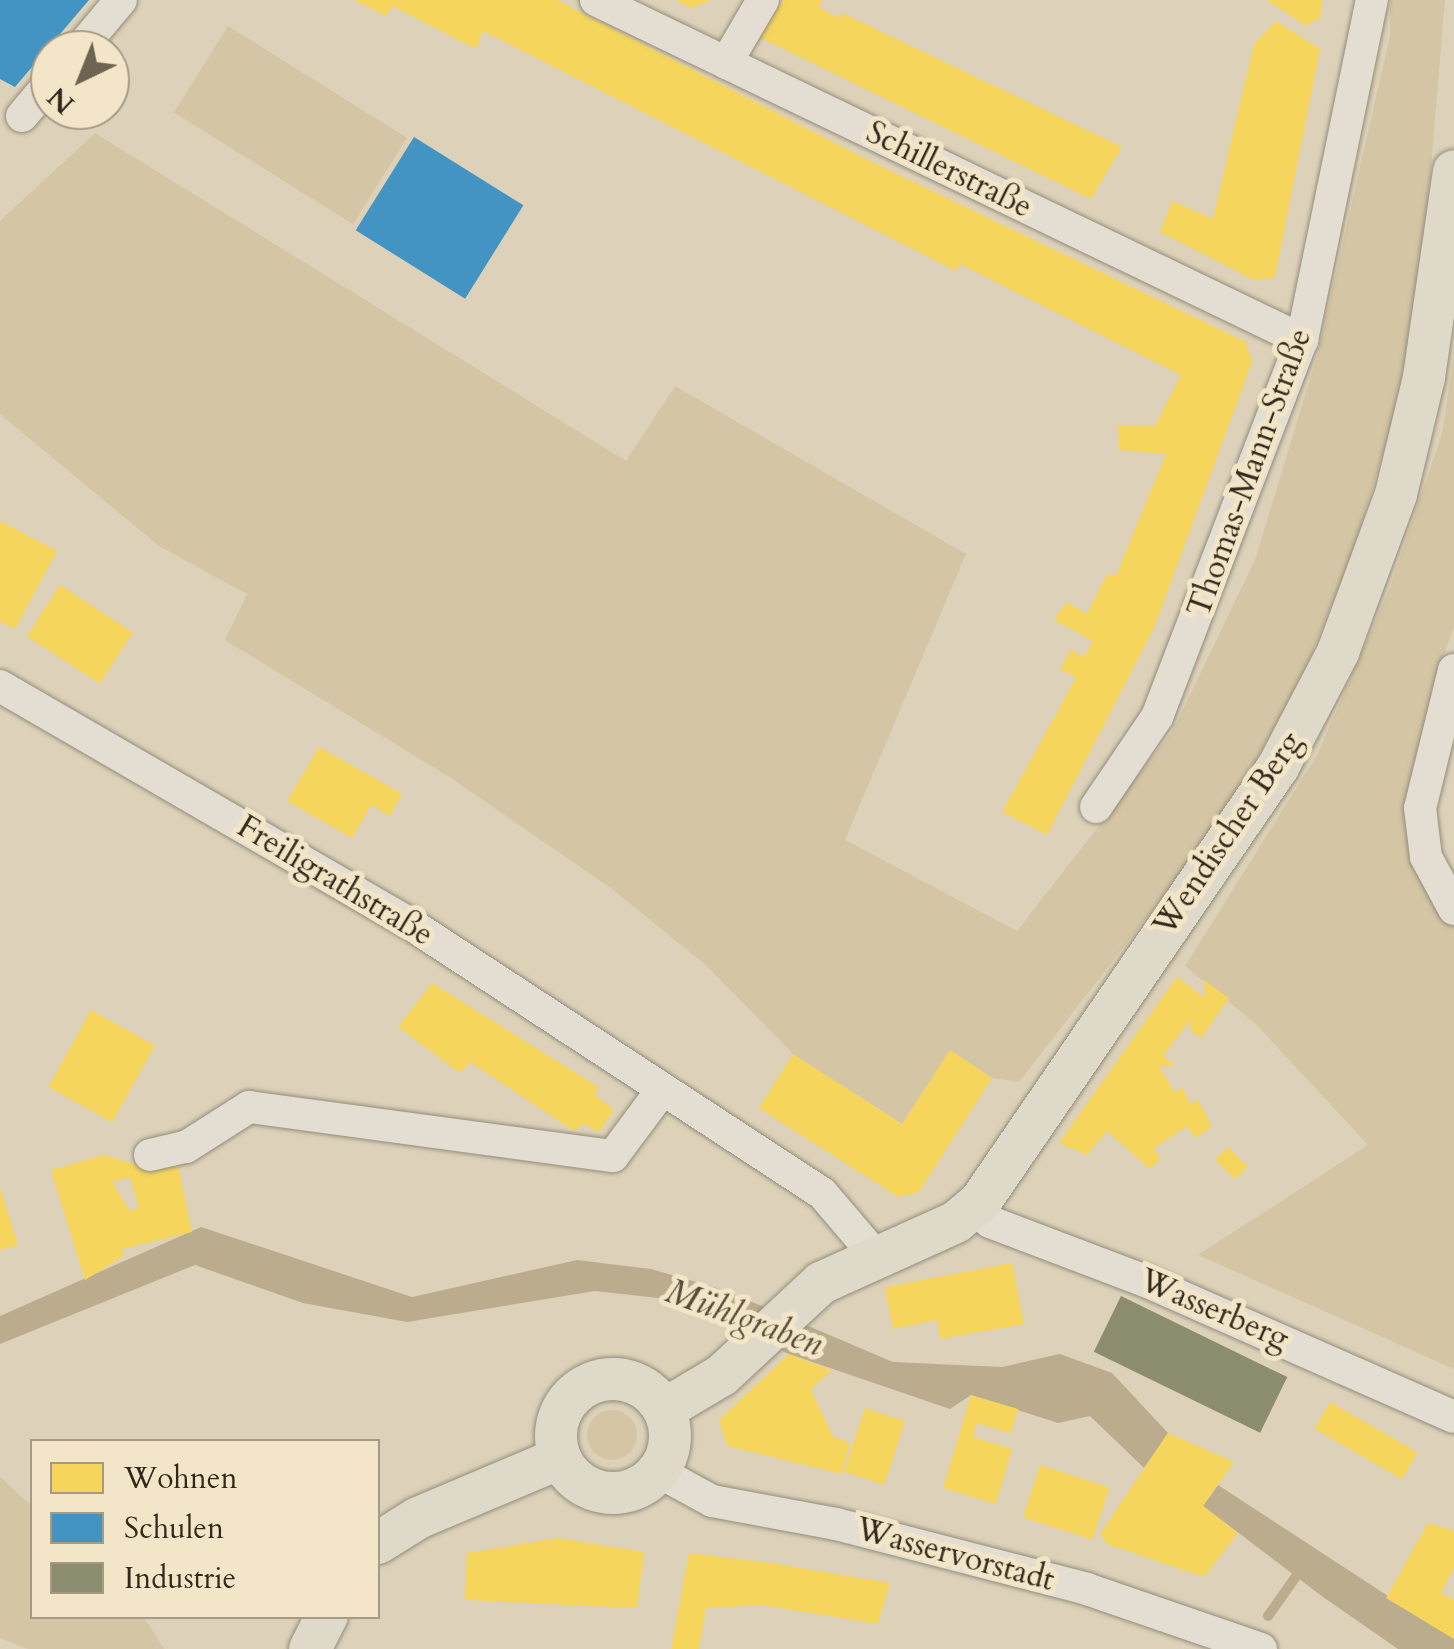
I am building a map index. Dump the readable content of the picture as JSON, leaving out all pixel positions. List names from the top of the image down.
{
  "streets": {
    "main road": ["Wendischer Berg"],
    "street": [
      "Schillerstraße",
      "Thomas-Mann-Straße",
      "Freiligrathstraße",
      "Wasserberg",
      "Wasservorstadt"
    ]
  },
  "crossings": [
    ["Schillerstraße", "Thomas-Mann-Straße"],
    ["Wendischer Berg", "Freiligrathstraße"],
    ["Wendischer Berg", "Wasserberg"],
    ["Wendischer Berg", "Wasservorstadt"]
  ],
  "water": ["Mühlgraben"],
  "legend": ["Wohnen", "Schulen", "Industrie"],
  "north": "bottom left"
}
